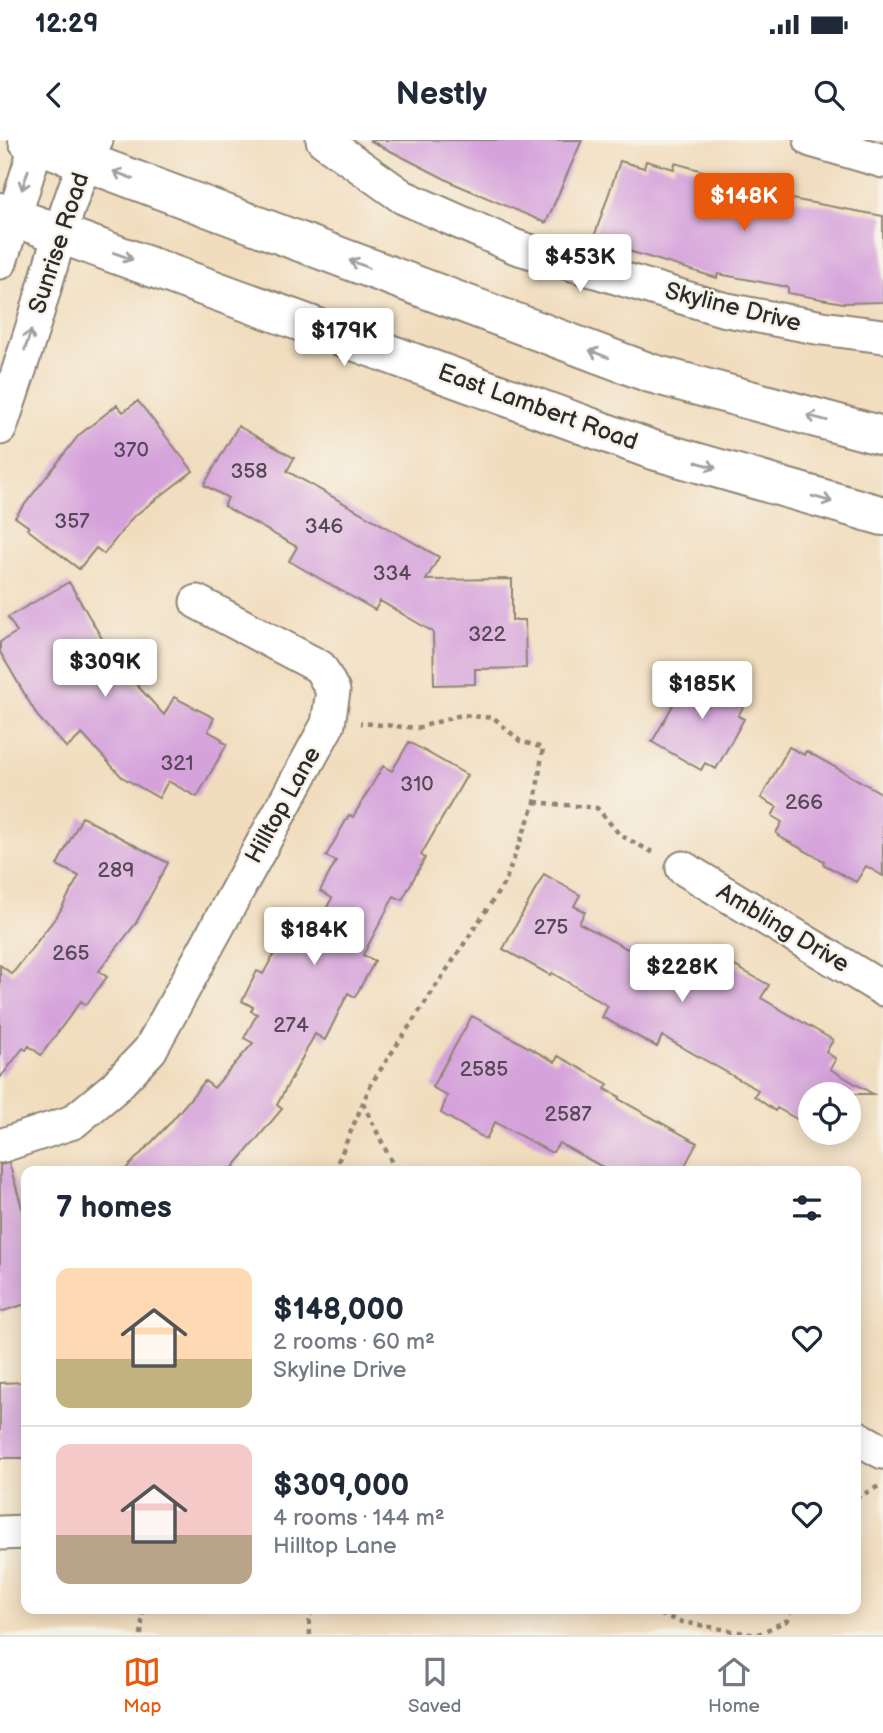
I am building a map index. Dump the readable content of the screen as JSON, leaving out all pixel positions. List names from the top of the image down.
{
  "streets": {
    "main road": ["East Lambert Road"],
    "street": [
      "Sunrise Road",
      "Skyline Drive",
      "Hilltop Lane",
      "Ambling Drive"
    ]
  },
  "crossings": [
    ["Sunrise Road", "East Lambert Road"]
  ],
  "house_numbers": [
    "370",
    "358",
    "357",
    "346",
    "334",
    "322",
    "321",
    "310",
    "266",
    "289",
    "275",
    "265",
    "274",
    "2585",
    "2587"
  ],
  "page": {
    "status": "12:29",
    "header": "Nestly",
    "price": [
      "$148K",
      "$453K",
      "$179K",
      "$309K",
      "$185K",
      "$184K",
      "$228K"
    ],
    "heading": "7 homes",
    "list": [
      {
        "name": "$148,000",
        "note": "2 rooms · 60 m² · Skyline Drive"
      },
      {
        "name": "$309,000",
        "note": "4 rooms · 144 m² · Hilltop Lane"
      }
    ],
    "tabs": ["Map", "Saved", "Home"]
  }
}
